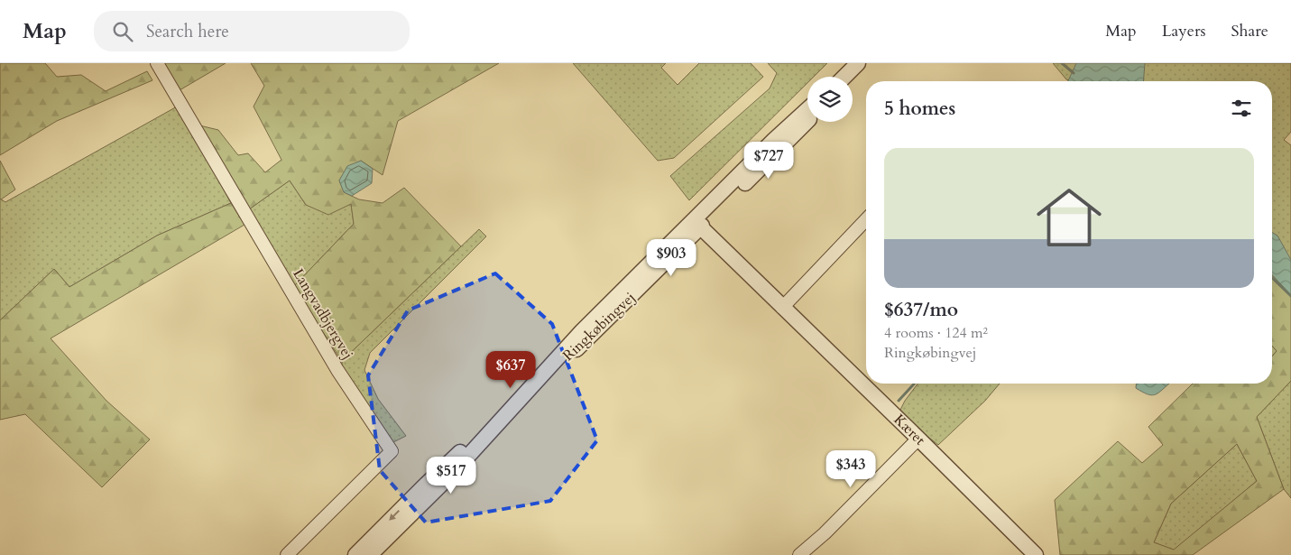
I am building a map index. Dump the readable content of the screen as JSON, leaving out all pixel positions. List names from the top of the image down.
{
  "streets": {
    "street": ["Langvadbjergvej", "Ringkøbingvej", "Kæret"]
  },
  "crossings": [
    ["Ringkøbingvej", "Kæret"]
  ],
  "page": {
    "header": "Map",
    "search": "Search here",
    "nav": ["Map", "Layers", "Share"],
    "heading": "5 homes",
    "list": [
      {
        "name": "$637/mo",
        "note": "4 rooms · 124 m² · Ringkøbingvej"
      }
    ],
    "price": [
      "$727",
      "$903",
      "$637",
      "$343",
      "$517"
    ]
  }
}
